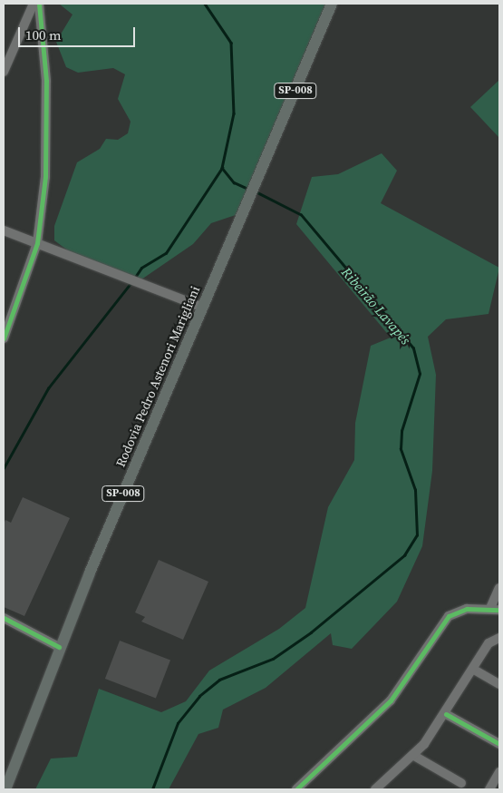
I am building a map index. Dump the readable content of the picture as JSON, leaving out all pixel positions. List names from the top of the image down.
{
  "streets": {
    "main road": ["SP-008", "Rodovia Pedro Astenori Marigliani"]
  },
  "water": ["Ribeirão Lavapés"],
  "scale_bar": "100 m"
}
